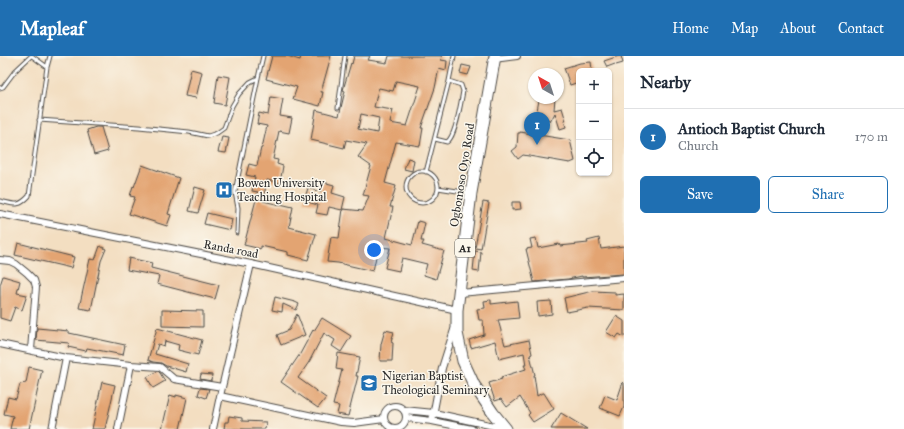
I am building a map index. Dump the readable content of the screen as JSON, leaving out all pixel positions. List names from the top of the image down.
{
  "streets": {
    "highway": ["Ogbomoso Oyo Road", "A1"],
    "street": ["Randa road"]
  },
  "crossings": [
    ["Ogbomoso Oyo Road", "Randa road"]
  ],
  "places": {
    "hospital": ["Bowen University Teaching Hospital"],
    "school or university": ["Nigerian Baptist Theological Seminary"]
  },
  "north": "top left",
  "page": {
    "header": "Mapleaf",
    "nav": [
      "Home",
      "Map",
      "About",
      "Contact"
    ],
    "heading": "Nearby",
    "map_buttons": ["+", "−"],
    "list": [
      {
        "mark": "1",
        "name": "Antioch Baptist Church",
        "note": "Church",
        "value": "170 m"
      }
    ],
    "pins": "1",
    "buttons": ["Save", "Share"]
  }
}
